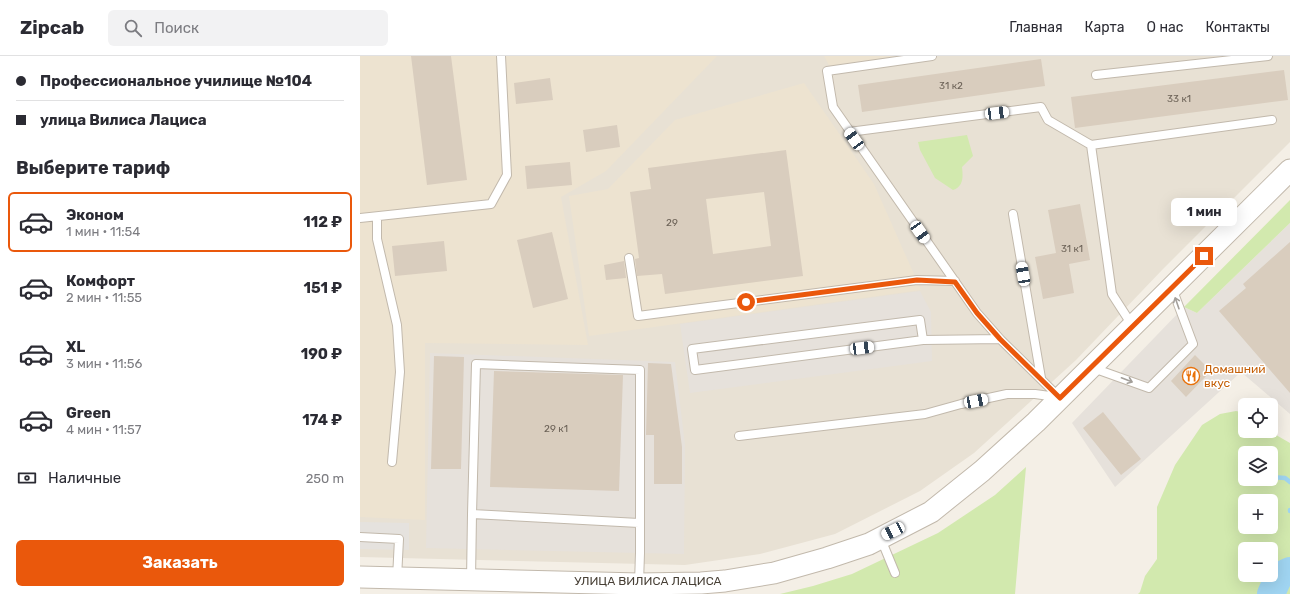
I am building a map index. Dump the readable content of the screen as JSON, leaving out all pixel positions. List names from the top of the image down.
{
  "streets": {
    "street": ["УЛИЦА ВИЛИСА ЛАЦИСА"]
  },
  "places": {
    "restaurant": ["Домашний вкус"]
  },
  "house_numbers": [
    "31 к2",
    "33 к1",
    "29",
    "31 к1",
    "29 к1"
  ],
  "page": {
    "header": "Zipcab",
    "search": "Поиск",
    "nav": [
      "Главная",
      "Карта",
      "О нас",
      "Контакты"
    ],
    "banner": ["Профессиональное училище №104", "улица Вилиса Лациса"],
    "heading": "Выберите тариф",
    "list": [
      {
        "name": "Эконом",
        "note": "1 мин · 11:54",
        "value": "112 ₽"
      },
      {
        "name": "Комфорт",
        "note": "2 мин · 11:55",
        "value": "151 ₽"
      },
      {
        "name": "XL",
        "note": "3 мин · 11:56",
        "value": "190 ₽"
      },
      {
        "name": "Green",
        "note": "4 мин · 11:57",
        "value": "174 ₽"
      }
    ],
    "bubble": "1 мин",
    "map_buttons": ["+", "−"],
    "pay": ["Наличные", "250 m"],
    "buttons": "Заказать"
  }
}
